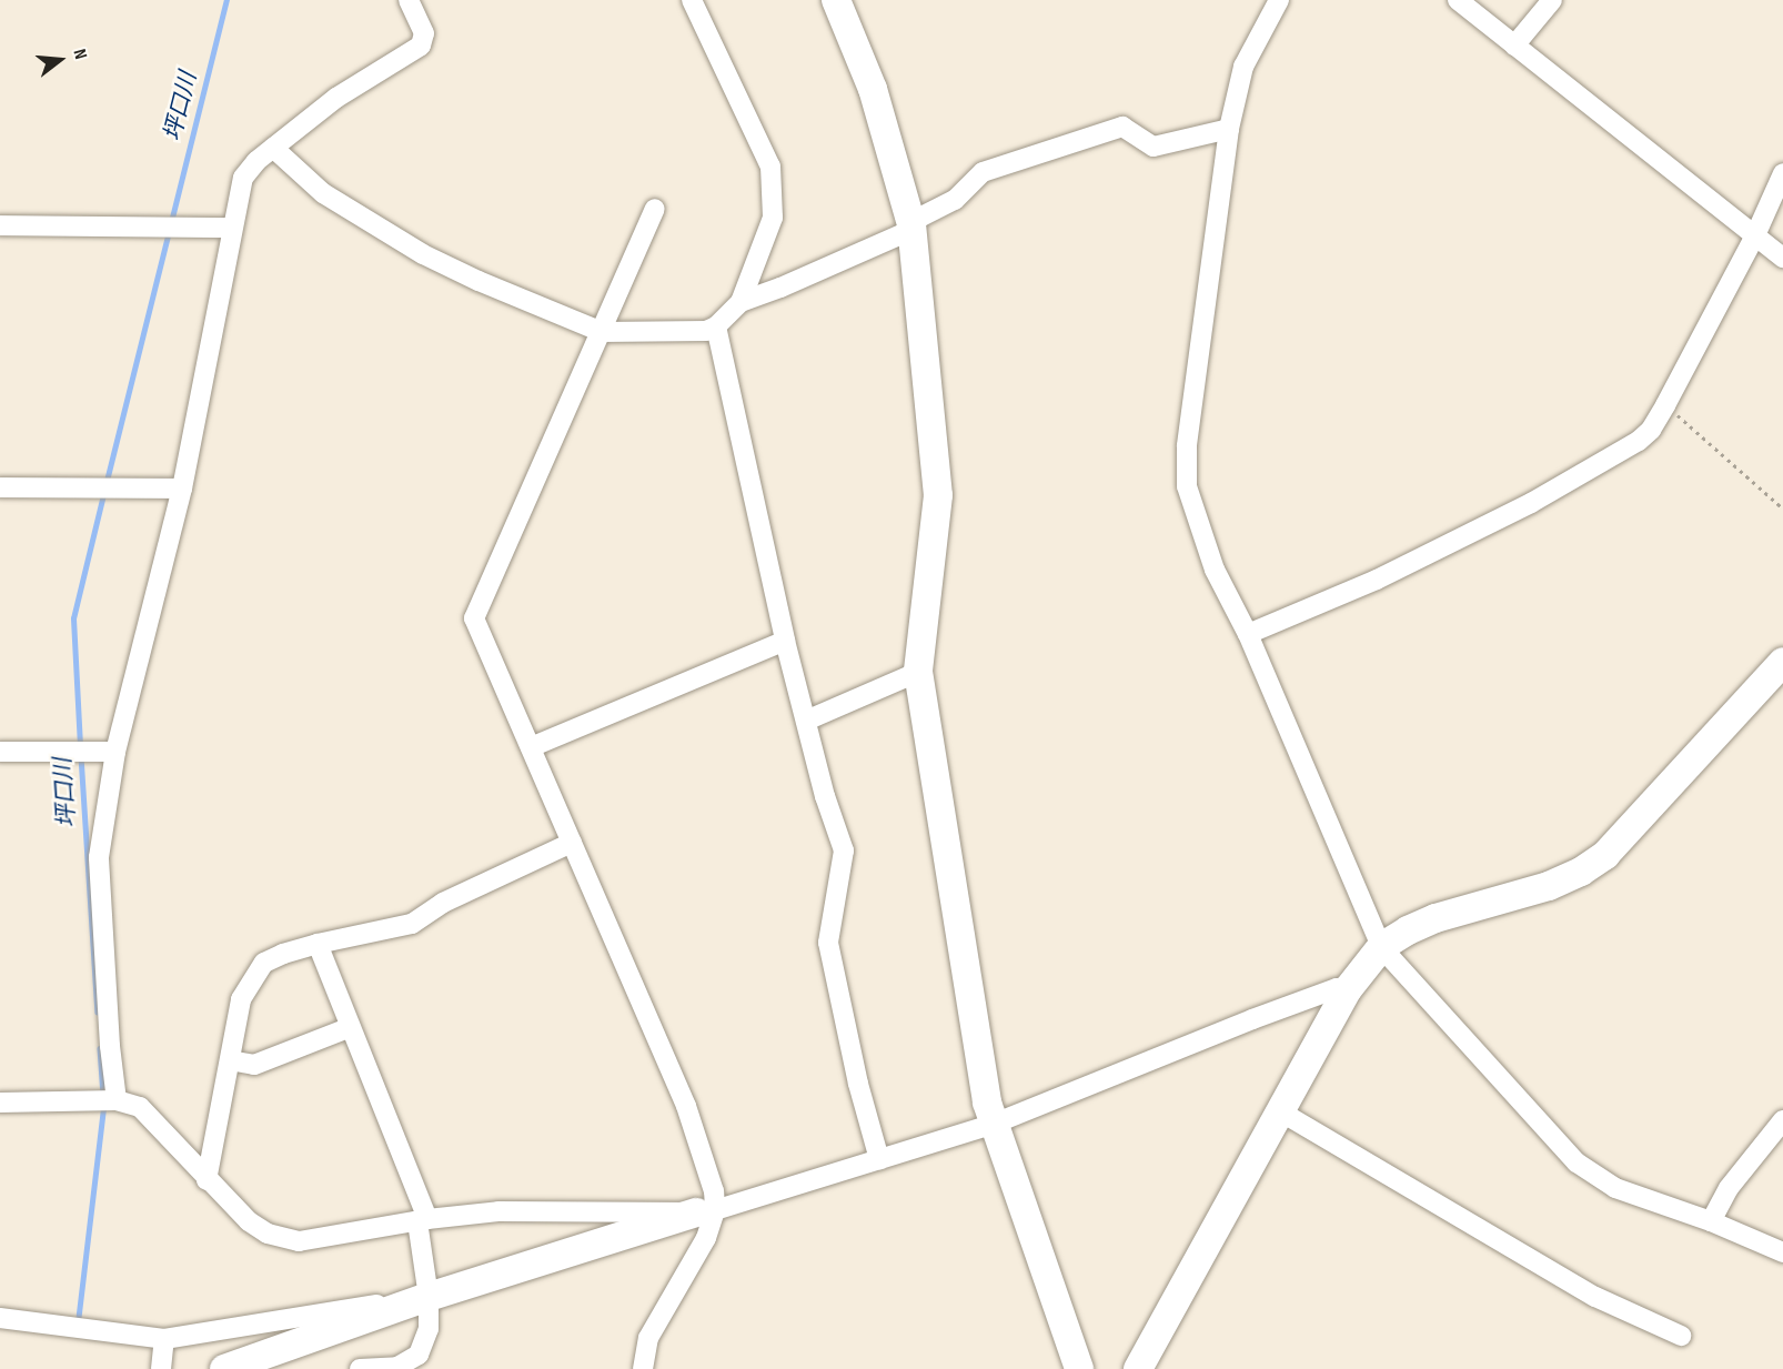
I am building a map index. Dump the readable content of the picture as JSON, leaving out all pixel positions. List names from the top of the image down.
{
  "water": ["坪口川"],
  "north": "right"
}
